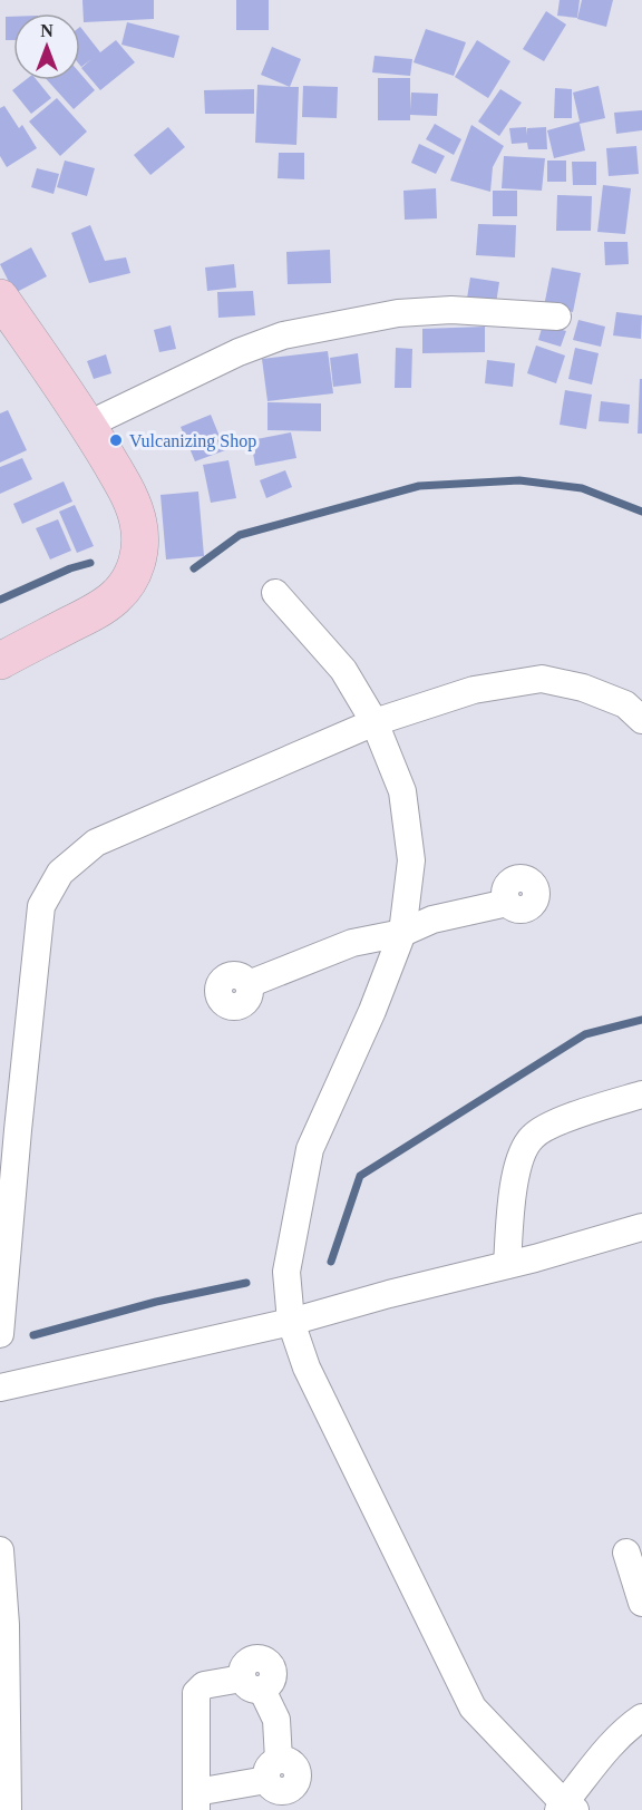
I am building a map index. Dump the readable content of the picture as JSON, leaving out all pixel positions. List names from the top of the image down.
{
  "places": ["Vulcanizing Shop"],
  "north": "top"
}
